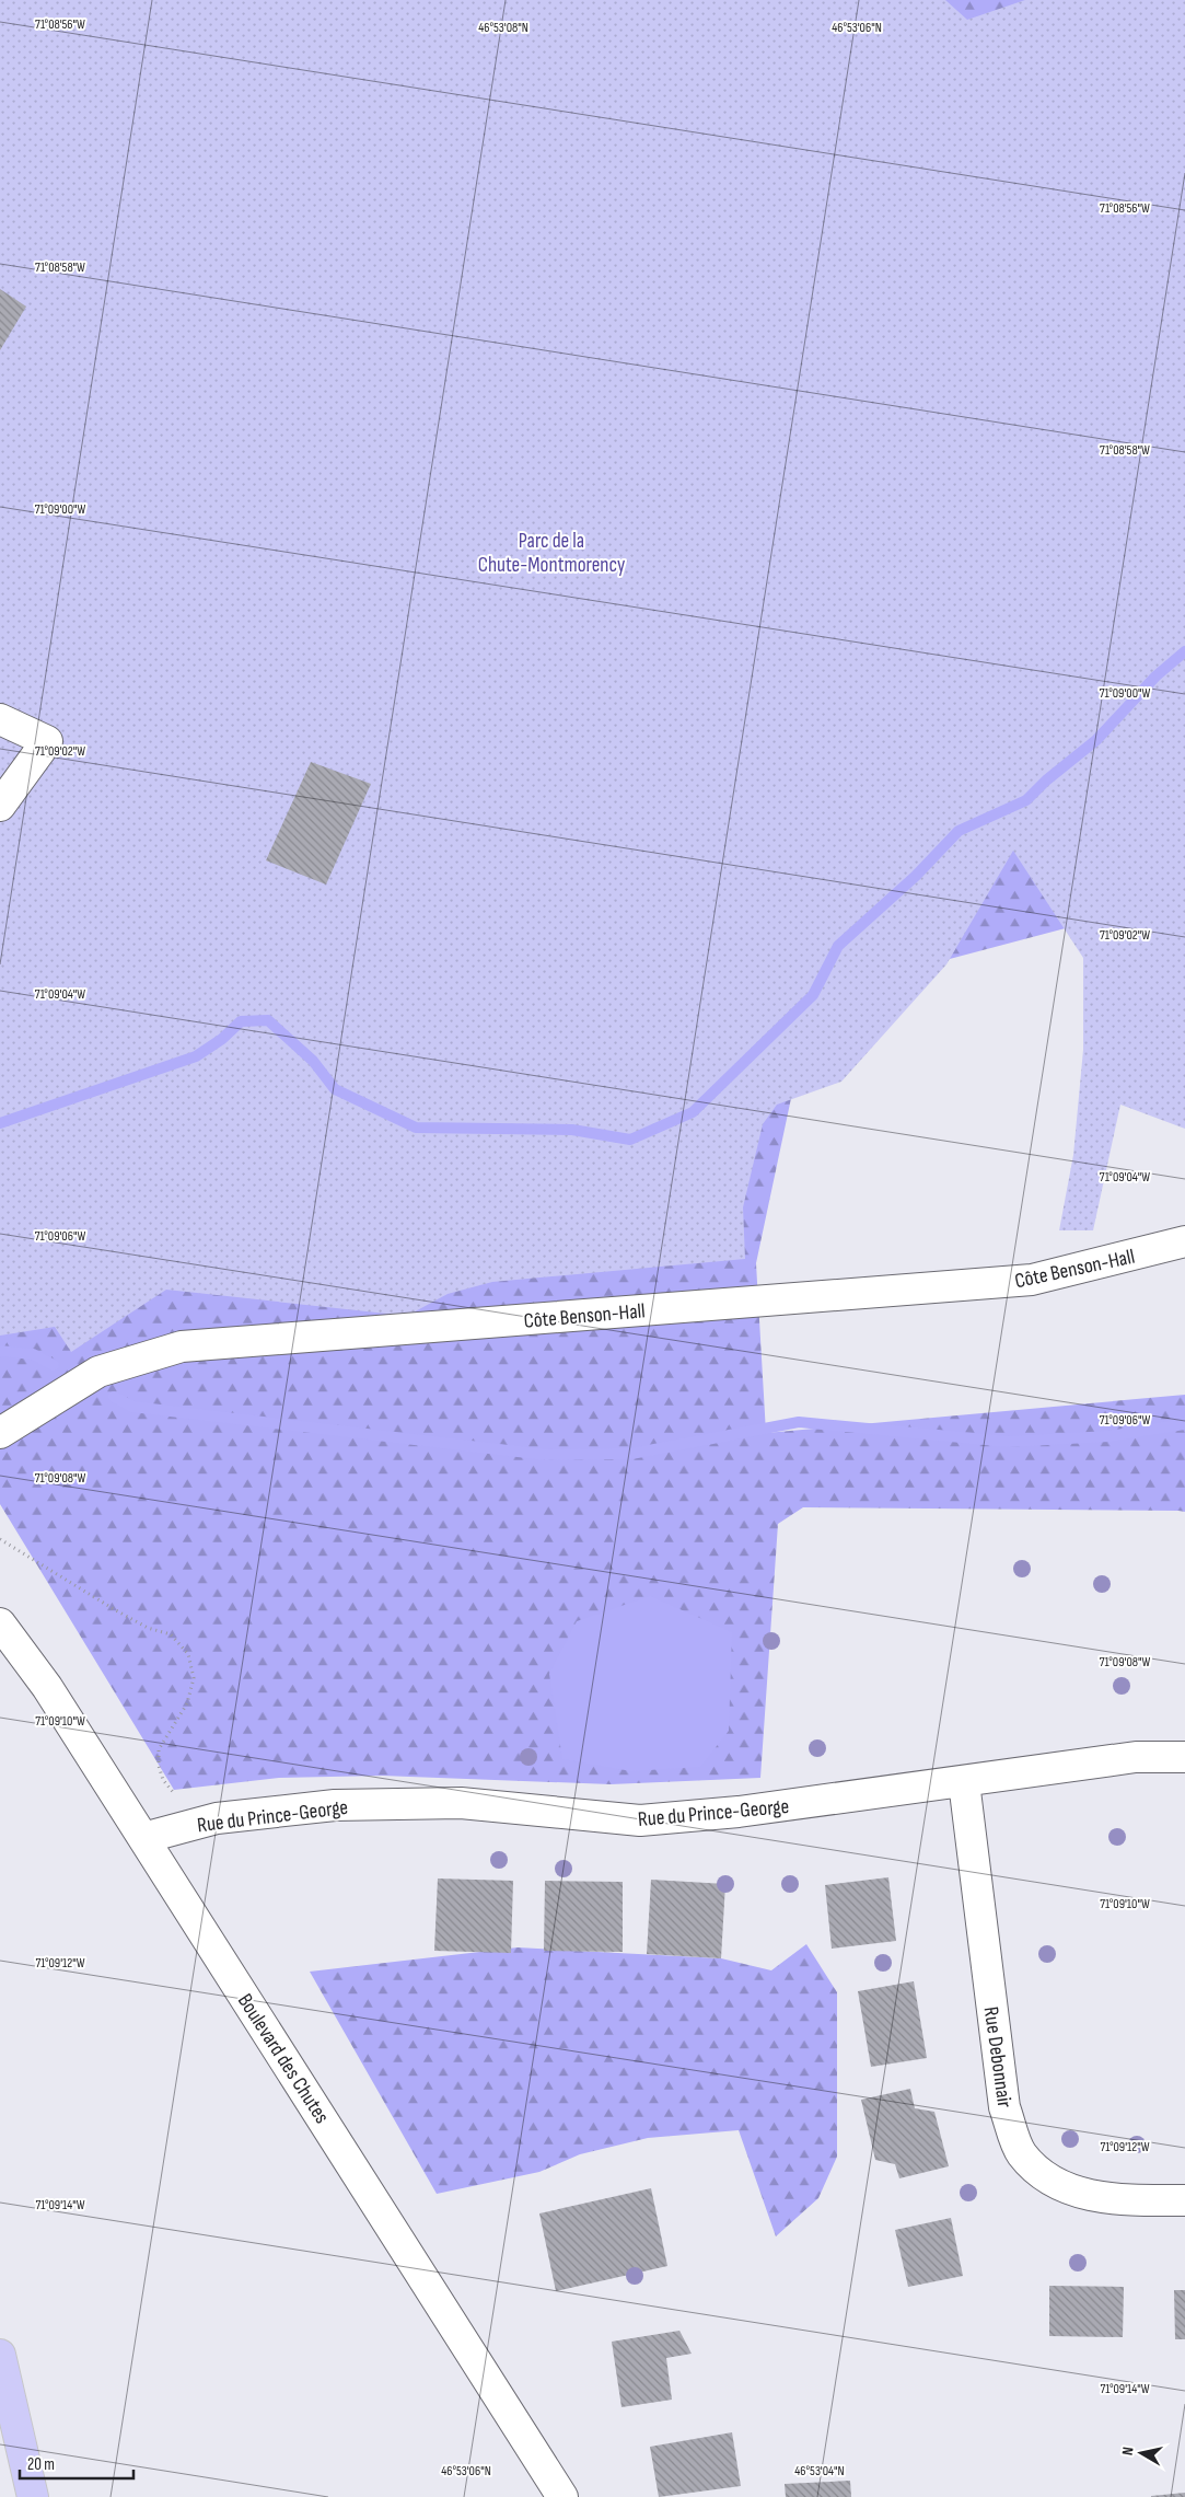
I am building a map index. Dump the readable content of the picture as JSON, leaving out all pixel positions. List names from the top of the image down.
{
  "streets": {
    "street": [
      "Côte Benson-Hall",
      "Rue du Prince-George",
      "Rue Debonnair",
      "Boulevard des Chutes"
    ]
  },
  "crossings": [
    ["Rue du Prince-George", "Rue Debonnair"],
    ["Rue du Prince-George", "Boulevard des Chutes"]
  ],
  "parks": ["Parc de la Chute-Montmorency"],
  "scale_bar": "20 m",
  "north": "left",
  "coordinates": [
    "71°08'56\"W",
    "46°53'08\"N",
    "46°53'06\"N",
    "71°08'58\"W",
    "71°09'00\"W",
    "71°09'02\"W",
    "71°09'04\"W",
    "71°09'06\"W",
    "71°09'08\"W",
    "71°09'10\"W",
    "71°09'12\"W",
    "71°09'14\"W",
    "46°53'04\"N"
  ]
}
